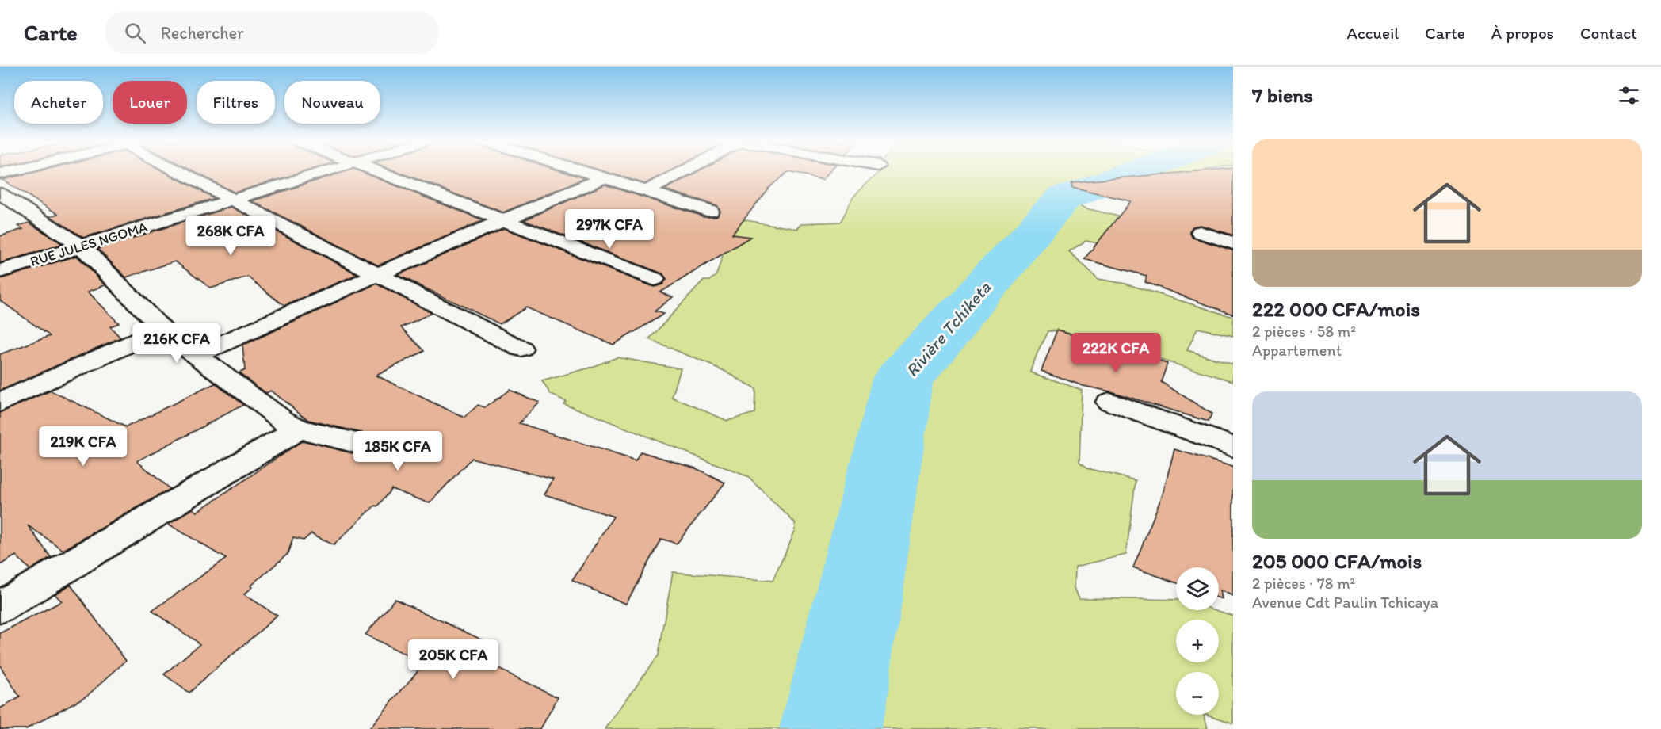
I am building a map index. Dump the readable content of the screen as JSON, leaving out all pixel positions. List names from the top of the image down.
{
  "streets": {
    "street": ["RUE JULES NGOMA"]
  },
  "water": ["Rivière Tchiketa"],
  "page": {
    "header": "Carte",
    "search": "Rechercher",
    "nav": [
      "Accueil",
      "Carte",
      "À propos",
      "Contact"
    ],
    "heading": "7 biens",
    "chip": [
      "Acheter",
      "Louer",
      "Filtres",
      "Nouveau"
    ],
    "list": [
      {
        "name": "222 000 CFA/mois",
        "note": "2 pièces · 58 m² · Appartement"
      },
      {
        "name": "205 000 CFA/mois",
        "note": "2 pièces · 78 m² · Avenue Cdt Paulin Tchicaya"
      }
    ],
    "price": [
      "297K CFA",
      "268K CFA",
      "216K CFA",
      "222K CFA",
      "219K CFA",
      "185K CFA",
      "205K CFA"
    ],
    "map_buttons": ["+", "−"]
  }
}
